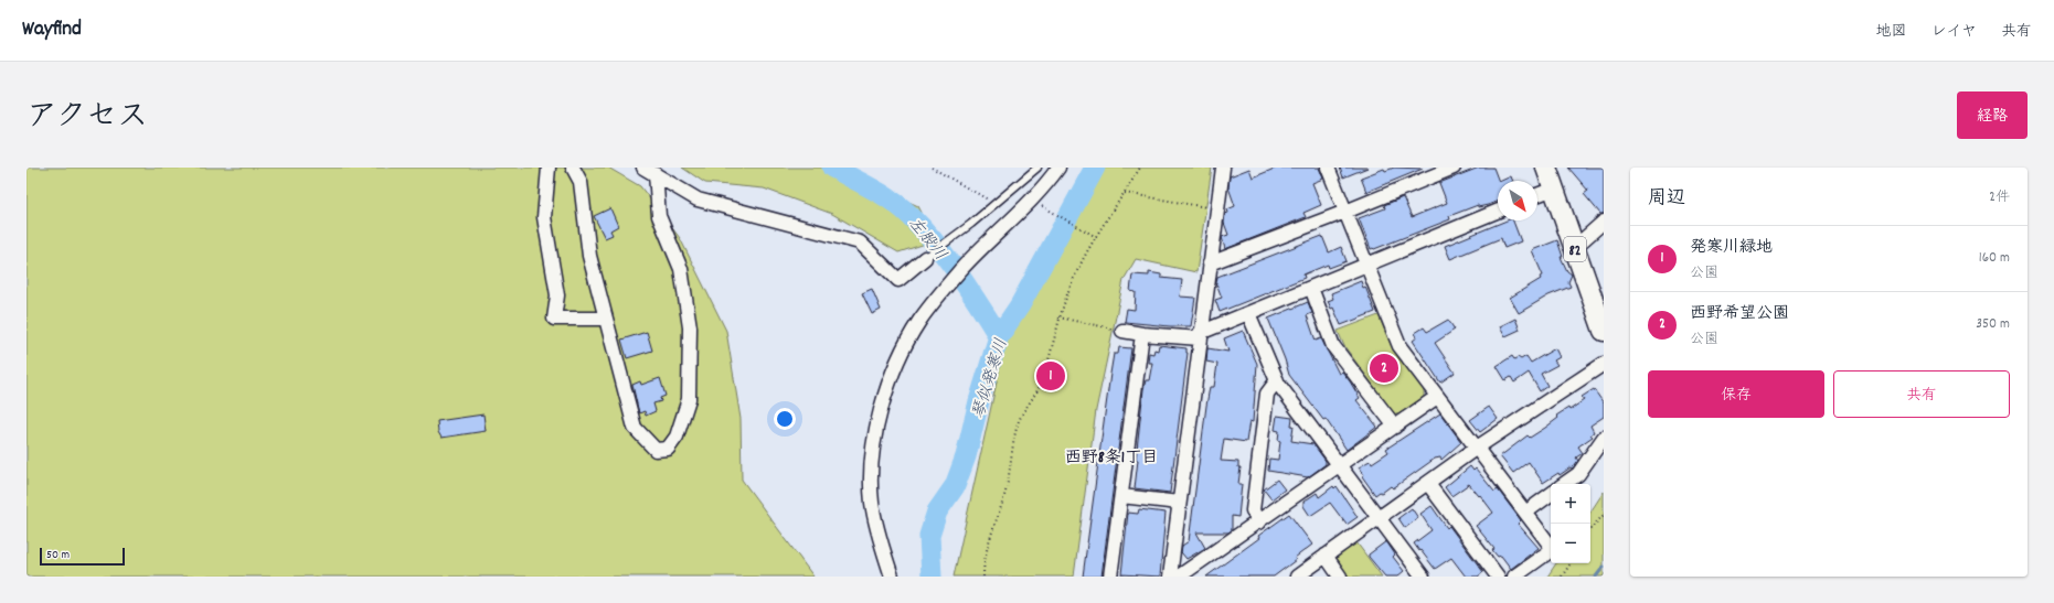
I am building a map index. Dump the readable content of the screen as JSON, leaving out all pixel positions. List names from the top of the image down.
{
  "streets": {
    "main road": ["82"]
  },
  "districts": ["西野8条1丁目"],
  "water": ["左股川", "琴似発寒川"],
  "scale_bar": "50 m",
  "north": "bottom right",
  "page": {
    "header": "Wayfind",
    "nav": ["地図", "レイヤ", "共有"],
    "title": "アクセス",
    "buttons": [
      "経路",
      ["保存", "共有"]
    ],
    "heading": ["周辺", "2件"],
    "list": [
      {
        "mark": "1",
        "name": "発寒川緑地",
        "note": "公園",
        "value": "160 m"
      },
      {
        "mark": "2",
        "name": "西野希望公園",
        "note": "公園",
        "value": "350 m"
      }
    ],
    "pins": ["2", "1"],
    "map_buttons": ["+", "−"],
    "scale": "50 m"
  }
}
